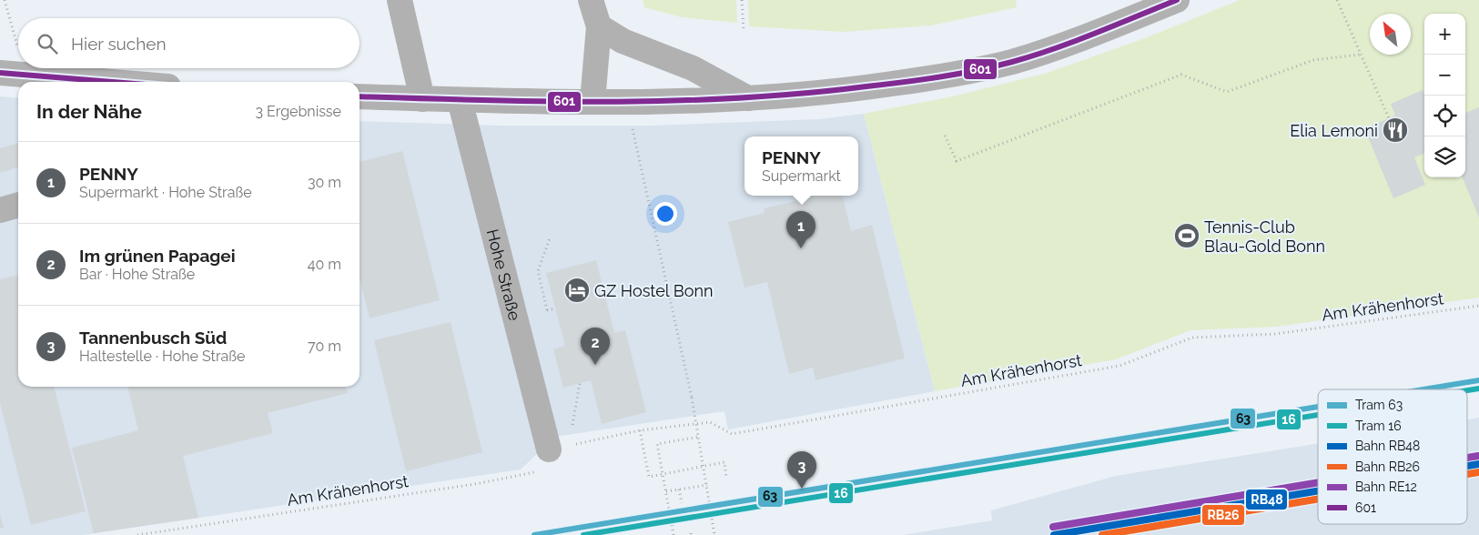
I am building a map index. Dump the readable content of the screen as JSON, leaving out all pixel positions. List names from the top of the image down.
{
  "streets": {
    "street": ["Hohe Straße"],
    "path": ["Am Krähenhorst"]
  },
  "crossings": [
    ["Hohe Straße", "Am Krähenhorst"]
  ],
  "places": {
    "restaurant": ["Elia Lemoni"],
    "sports": ["Tennis-Club Blau-Gold Bonn"],
    "hotel": ["GZ Hostel Bonn"]
  },
  "lines": [
    "transit line 601",
    "tram line 63",
    "tram line 16",
    "rail line RE12",
    "rail line RB48",
    "rail line RB26"
  ],
  "legend": [
    "Tram 63",
    "Tram 16",
    "Bahn RB48",
    "Bahn RB26",
    "Bahn RE12",
    "601"
  ],
  "north": "top left",
  "page": {
    "map_buttons": ["+", "−"],
    "search": "Hier suchen",
    "heading": ["In der Nähe", "3 Ergebnisse"],
    "popup": ["PENNY", "Supermarkt"],
    "list": [
      {
        "mark": "1",
        "name": "PENNY",
        "note": "Supermarkt · Hohe Straße",
        "value": "30 m"
      },
      {
        "mark": "2",
        "name": "Im grünen Papagei",
        "note": "Bar · Hohe Straße",
        "value": "40 m"
      },
      {
        "mark": "3",
        "name": "Tannenbusch Süd",
        "note": "Haltestelle · Hohe Straße",
        "value": "70 m"
      }
    ],
    "pins": ["1", "2", "3"]
  }
}
